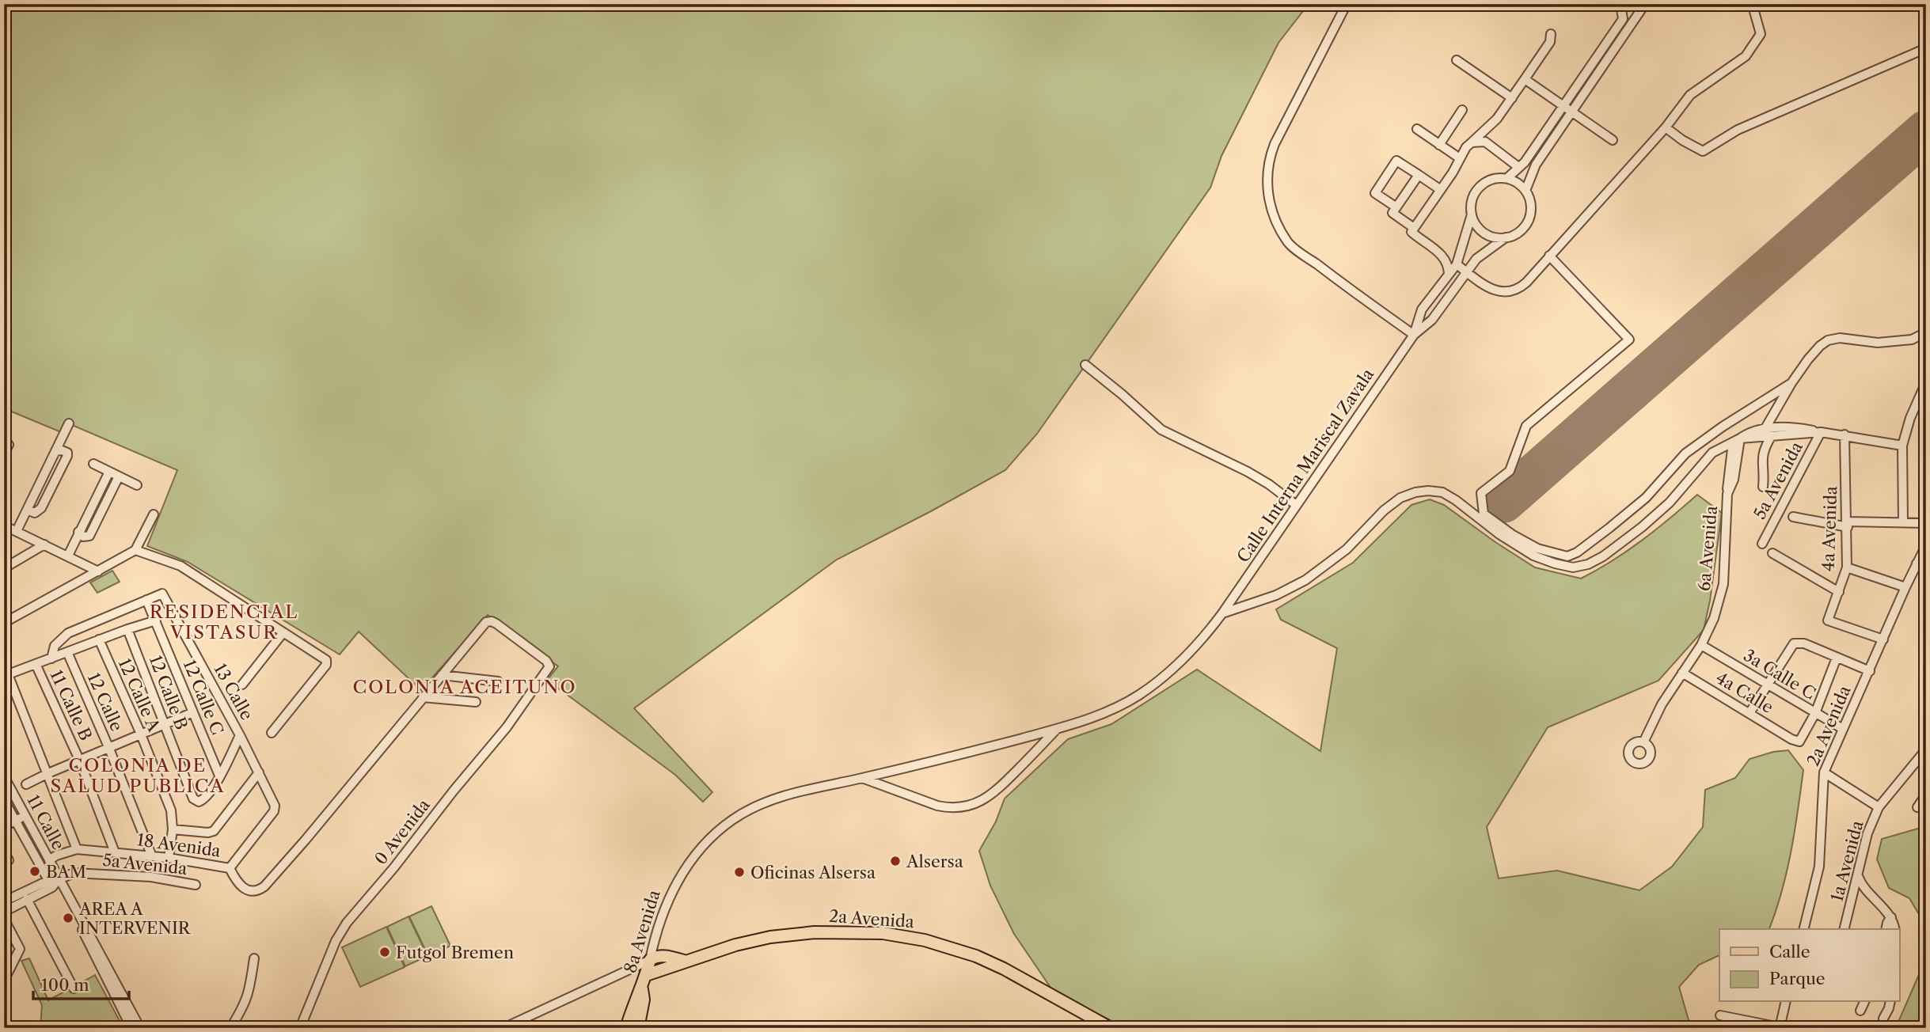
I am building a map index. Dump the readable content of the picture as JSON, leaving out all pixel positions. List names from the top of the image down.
{
  "streets": {
    "main road": ["2a Avenida", "8a Avenida"],
    "street": [
      "Calle Interna Mariscal Zavala",
      "5a Avenida",
      "4a Avenida",
      "6a Avenida",
      "3a Calle C",
      "13 Calle",
      "12 Calle B",
      "4a Calle",
      "12 Calle A",
      "12 Calle C",
      "12 Calle",
      "11 Calle B",
      "11 Calle",
      "0 Avenida",
      "18 Avenida",
      "1a Avenida"
    ]
  },
  "crossings": [
    ["Calle Interna Mariscal Zavala", "8a Avenida"],
    ["5a Avenida", "11 Calle"],
    ["4a Avenida", "2a Avenida"],
    ["6a Avenida", "3a Calle C"],
    ["6a Avenida", "4a Calle"],
    ["3a Calle C", "4a Calle"],
    ["3a Calle C", "2a Avenida"],
    ["13 Calle", "12 Calle C"],
    ["13 Calle", "18 Avenida"],
    ["12 Calle B", "12 Calle C"],
    ["12 Calle A", "18 Avenida"],
    ["12 Calle", "18 Avenida"],
    ["11 Calle B", "18 Avenida"],
    ["2a Avenida", "8a Avenida"],
    ["11 Calle", "18 Avenida"]
  ],
  "districts": ["RESIDENCIAL VISTASUR", "COLONIA ACEITUNO", "COLONIA DE SALUD PUBLICA"],
  "places": [
    "Alsersa",
    "BAM",
    "Oficinas Alsersa",
    "AREA A INTERVENIR",
    "Futgol Bremen"
  ],
  "legend": ["Calle", "Parque"],
  "scale_bar": "100 m"
}
